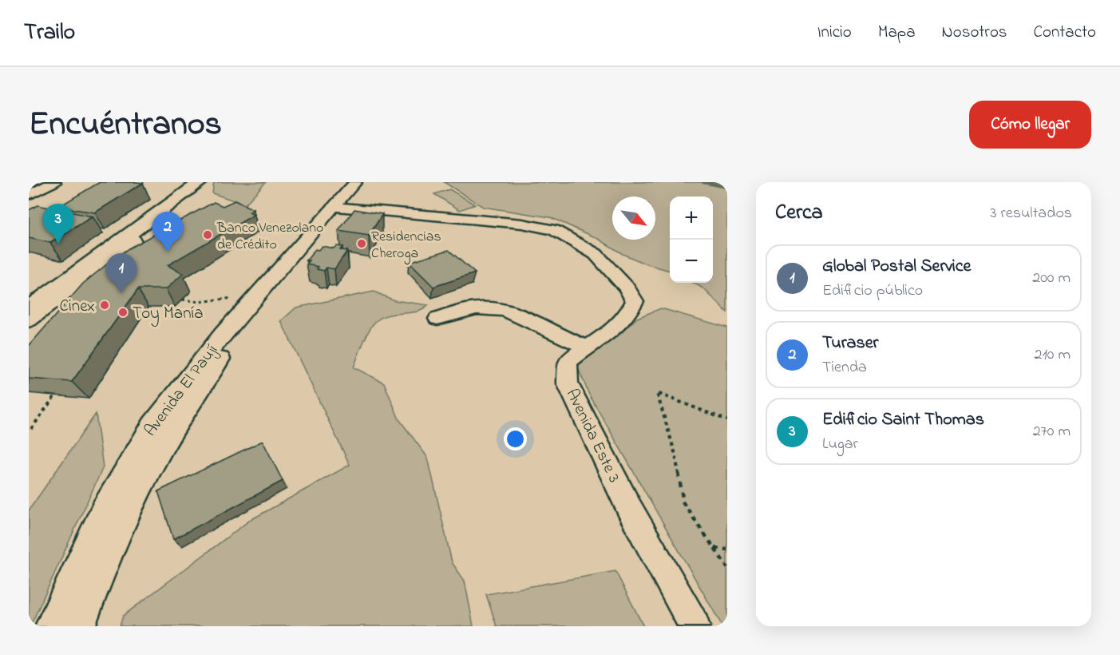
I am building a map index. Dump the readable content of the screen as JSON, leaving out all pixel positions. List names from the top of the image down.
{
  "streets": {
    "street": ["Avenida El Paují", "Avenida Este 3"]
  },
  "crossings": [
    ["Avenida El Paují", "Avenida Este 3"]
  ],
  "places": [
    "Banco Venezolano de Crédito",
    "Residencias Cheroga",
    "Cinex",
    "Toy Manía"
  ],
  "north": "bottom right",
  "page": {
    "header": "Trailo",
    "nav": [
      "Inicio",
      "Mapa",
      "Nosotros",
      "Contacto"
    ],
    "title": "Encuéntranos",
    "buttons": "Cómo llegar",
    "heading": ["Cerca", "3 resultados"],
    "map_buttons": ["+", "−"],
    "pins": ["3", "2", "1"],
    "list": [
      {
        "mark": "1",
        "name": "Global Postal Service",
        "note": "Edificio público",
        "value": "200 m"
      },
      {
        "mark": "2",
        "name": "Turaser",
        "note": "Tienda",
        "value": "210 m"
      },
      {
        "mark": "3",
        "name": "Edificio Saint Thomas",
        "note": "Lugar",
        "value": "270 m"
      }
    ]
  }
}
